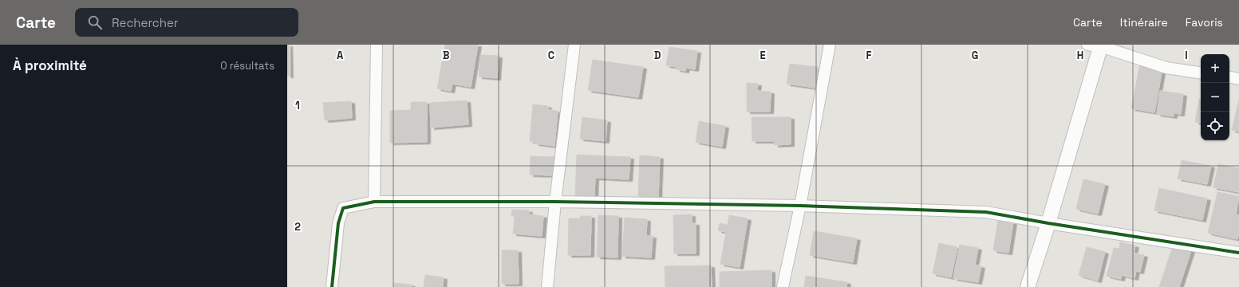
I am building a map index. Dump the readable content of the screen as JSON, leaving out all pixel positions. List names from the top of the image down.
{
  "page": {
    "header": "Carte",
    "search": "Rechercher",
    "nav": ["Carte", "Itinéraire", "Favoris"],
    "heading": ["À proximité", "0 résultats"],
    "map_buttons": ["+", "−"]
  },
  "grid": {
    "columns": [
      "A",
      "B",
      "C",
      "D",
      "E",
      "F",
      "G",
      "H",
      "I"
    ],
    "rows": ["1", "2"]
  }
}
